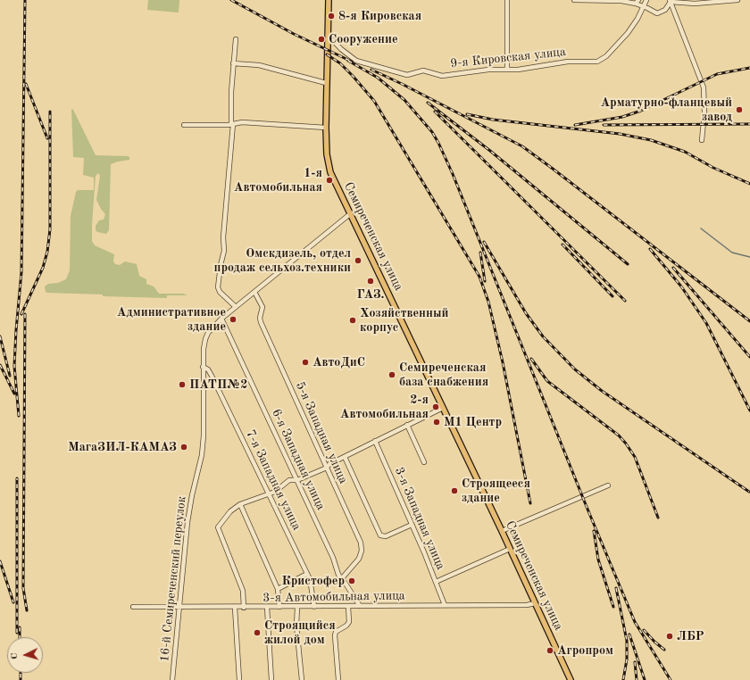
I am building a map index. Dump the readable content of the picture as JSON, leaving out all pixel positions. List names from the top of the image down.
{
  "streets": {
    "main road": ["Семиреченская улица"],
    "street": [
      "9-я Кировская улица",
      "5-я Западная улица",
      "6-я Западная улица",
      "7-я Западная улица",
      "3-я Западная улица",
      "16-й Семиреченский переулок",
      "3-я Автомобильная улица"
    ]
  },
  "crossings": [
    ["9-я Кировская улица", "Семиреченская улица"],
    ["Семиреченская улица", "3-я Автомобильная улица"],
    ["5-я Западная улица", "6-я Западная улица"],
    ["6-я Западная улица", "16-й Семиреченский переулок"],
    ["6-я Западная улица", "3-я Автомобильная улица"],
    ["7-я Западная улица", "16-й Семиреченский переулок"],
    ["7-я Западная улица", "3-я Автомобильная улица"],
    ["3-я Западная улица", "3-я Автомобильная улица"],
    ["16-й Семиреченский переулок", "3-я Автомобильная улица"]
  ],
  "places": [
    "8-я Кировская",
    "Сооружение",
    "Арматурно-фланцевый завод",
    "1-я Автомобильная",
    "Омскдизель, отдел продаж сельхоз.техники",
    "ГАЗ.",
    "Административное здание",
    "Хозяйственный корпус",
    "АвтоДиС",
    "Семиреченская база снабжения",
    "ПАТП№2",
    "2-я Автомобильная",
    "М1 Центр",
    "МагаЗИЛ-КАМАЗ",
    "Строящееся здание",
    "Кристофер",
    "Строящийся жилой дом",
    "ЛБР",
    "Агропром"
  ],
  "north": "left"
}
